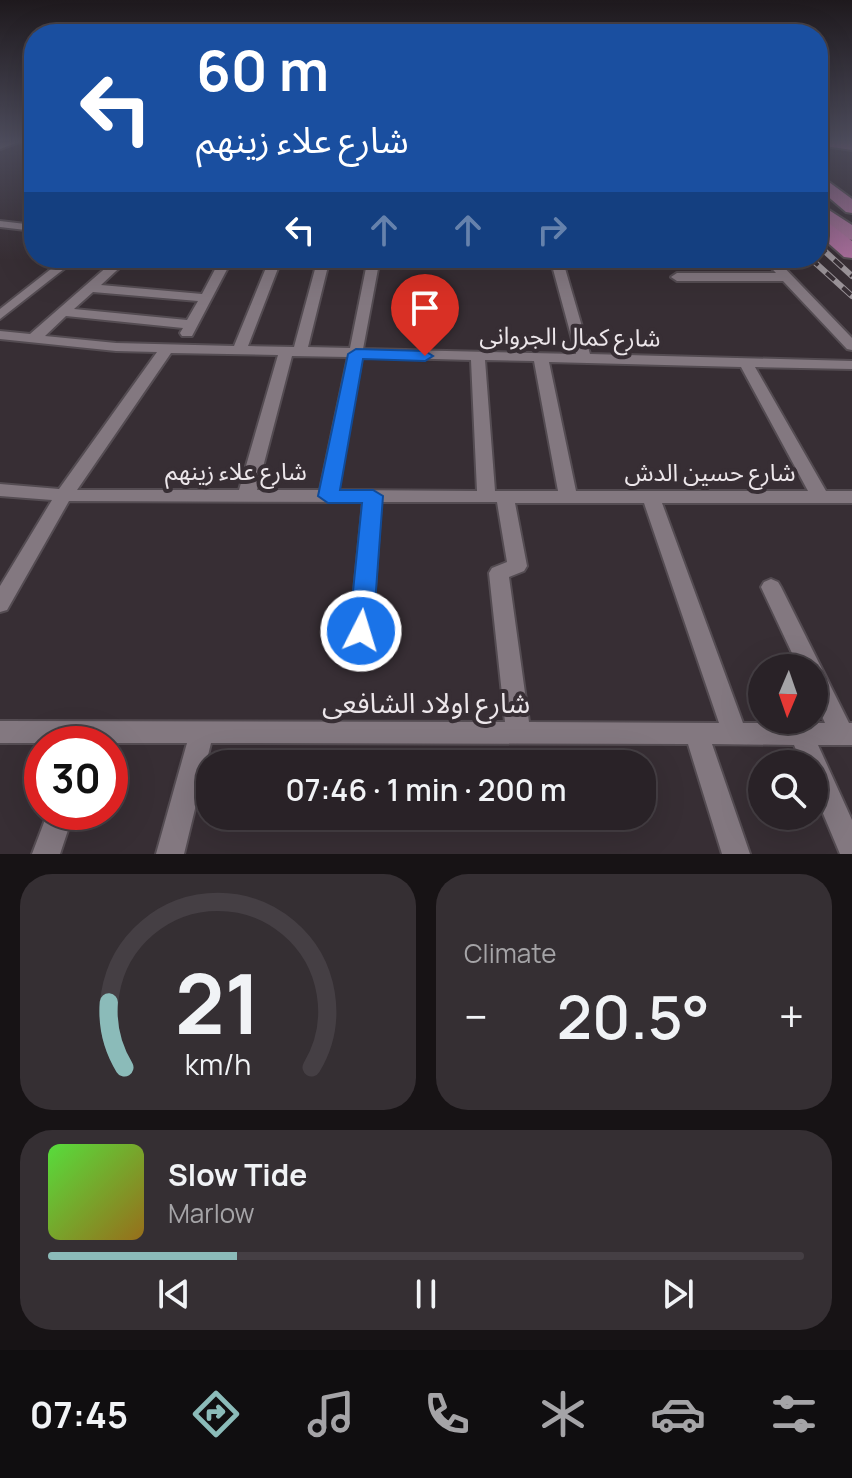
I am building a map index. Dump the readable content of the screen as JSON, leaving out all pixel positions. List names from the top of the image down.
{
  "streets": {
    "street": [
      "شارع كمال الجروانى",
      "شارع علاء زينهم",
      "شارع حسين الدش",
      "شارع اولاد الشافعى"
    ]
  },
  "crossings": [
    ["شارع علاء زينهم", "شارع حسين الدش"]
  ],
  "north": "bottom",
  "page": {
    "turn": ["60 m", "شارع علاء زينهم"],
    "limit": "30",
    "trip": "07:46 · 1 min · 200 m",
    "tile": "Climate",
    "heat": ["−", "20.5°", "+"],
    "song": ["Slow Tide", "Marlow"],
    "tabs": "07:45",
    "gauge": ["21", "km/h"]
  }
}
